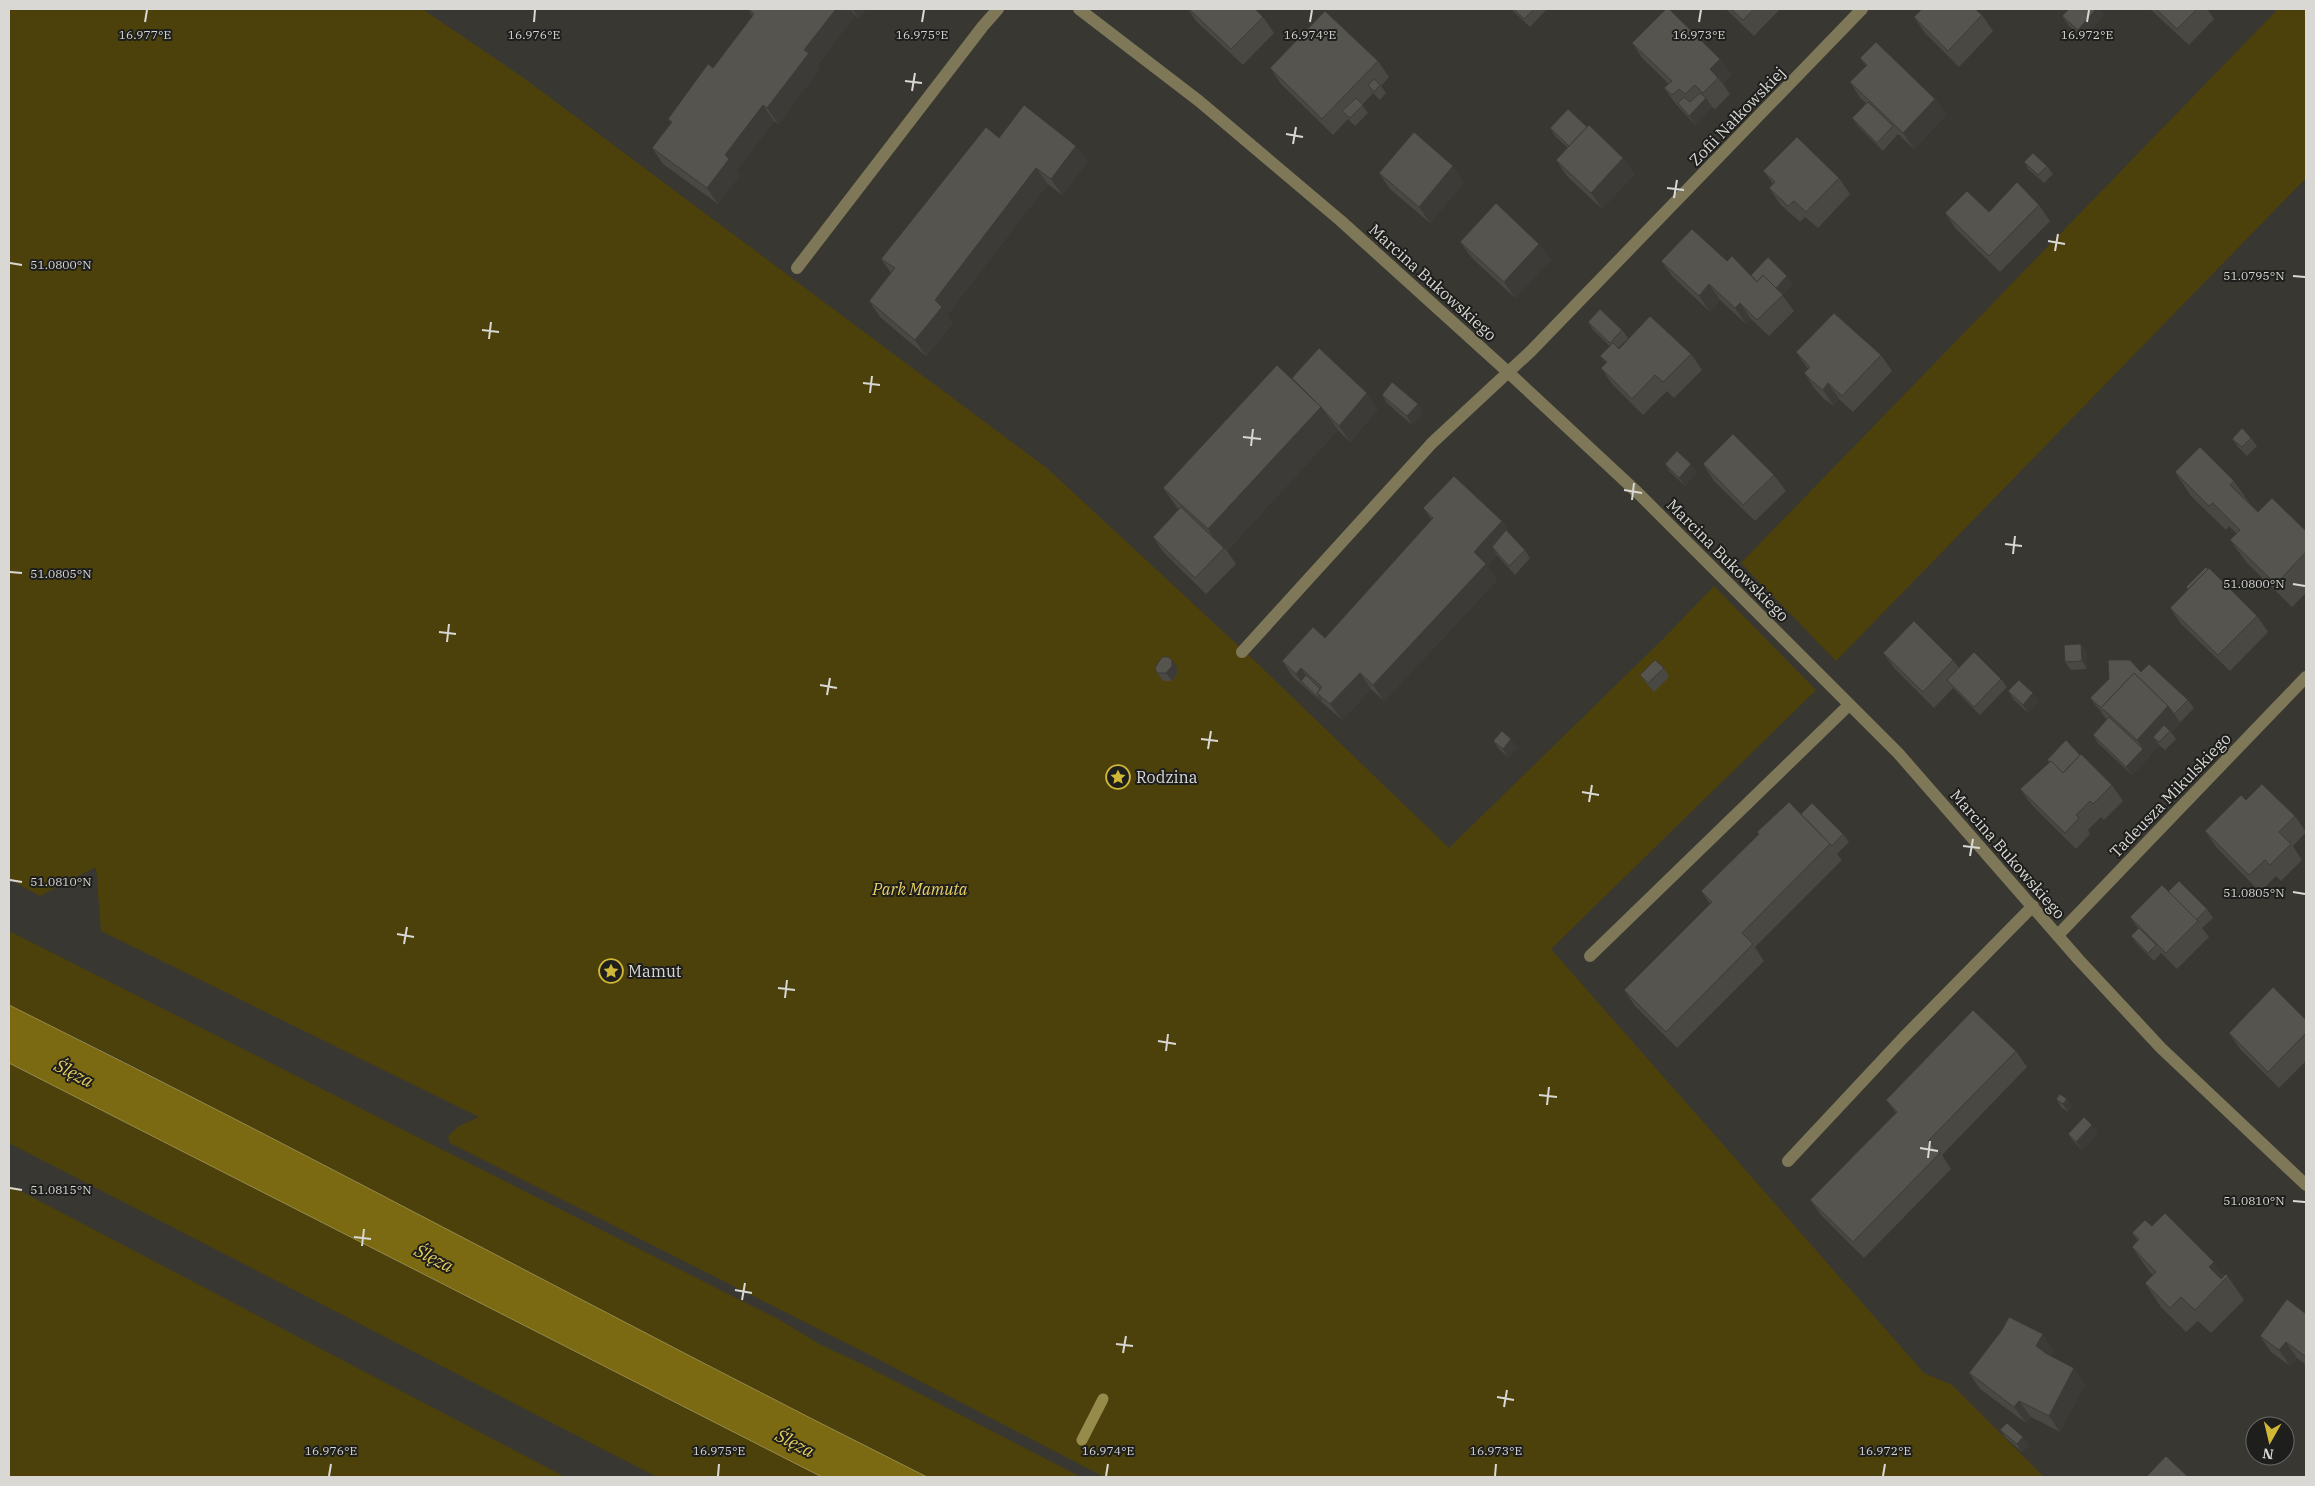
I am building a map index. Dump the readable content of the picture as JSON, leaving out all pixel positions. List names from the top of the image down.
{
  "streets": {
    "street": ["Zofii Nałkowskiej", "Marcina Bukowskiego", "Tadeusza Mikulskiego"]
  },
  "crossings": [
    ["Zofii Nałkowskiej", "Marcina Bukowskiego"],
    ["Marcina Bukowskiego", "Tadeusza Mikulskiego"]
  ],
  "water": ["Ślęza"],
  "parks": ["Park Mamuta"],
  "places": {
    "place": ["Rodzina", "Mamut"]
  },
  "north": "bottom",
  "coordinates": [
    "16.977°E",
    "16.976°E",
    "16.975°E",
    "16.974°E",
    "16.973°E",
    "16.972°E",
    "51.0800°N",
    "51.0795°N",
    "51.0805°N",
    "51.0810°N",
    "51.0815°N"
  ]
}
